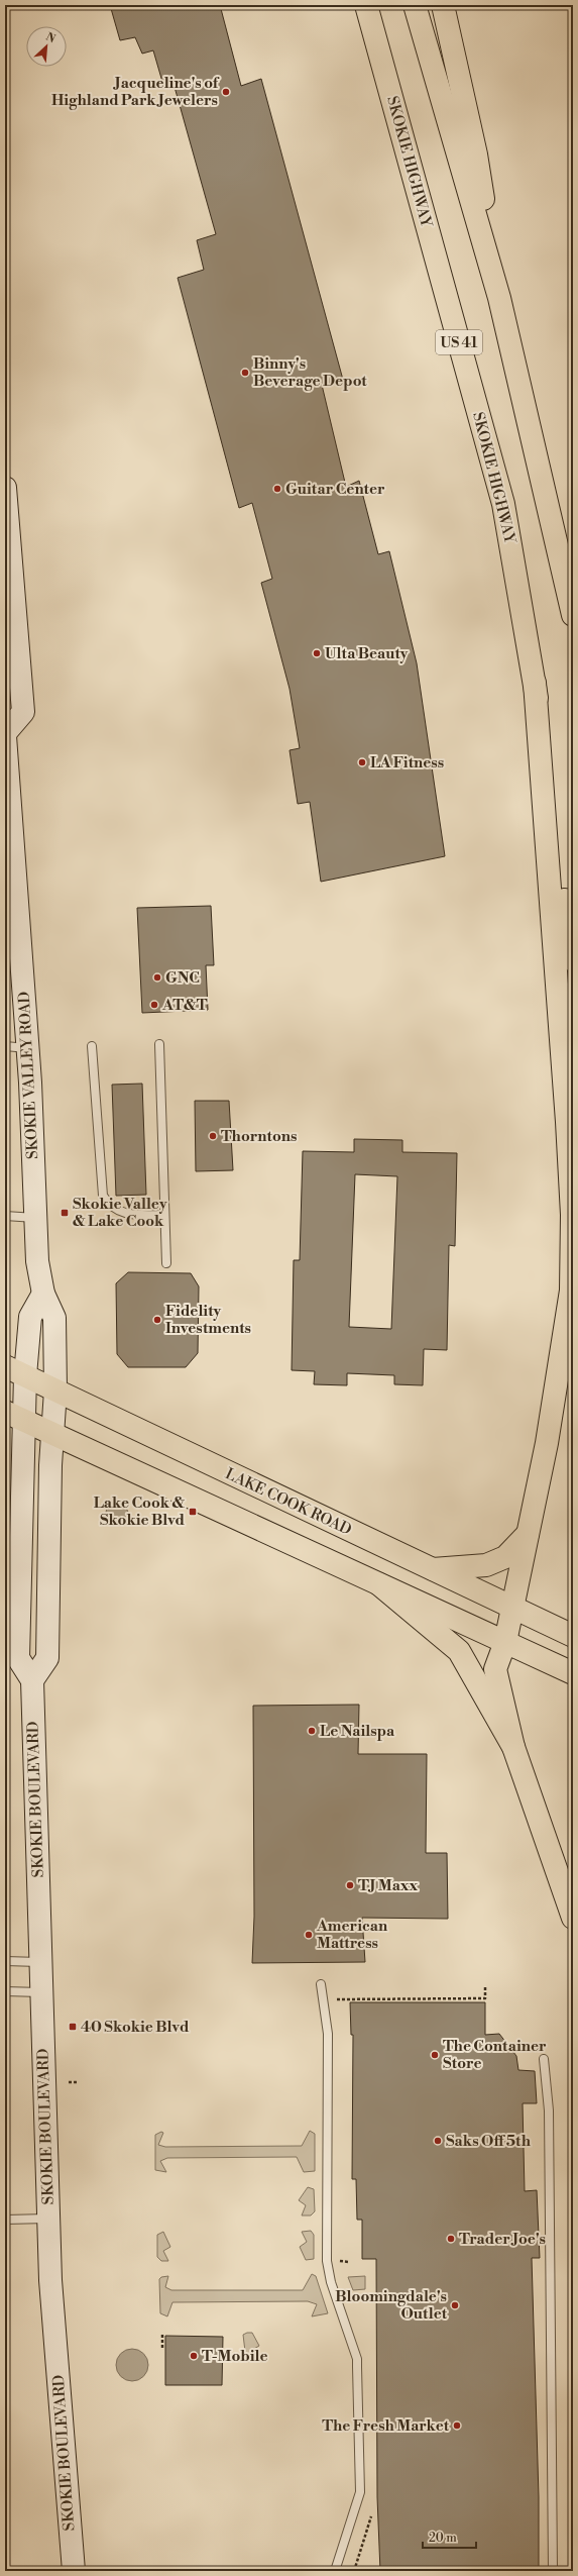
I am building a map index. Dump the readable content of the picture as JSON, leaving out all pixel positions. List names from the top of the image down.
{
  "streets": {
    "main road": [
      "SKOKIE HIGHWAY",
      "US 41",
      "SKOKIE VALLEY ROAD",
      "LAKE COOK ROAD",
      "SKOKIE BOULEVARD"
    ]
  },
  "crossings": [
    ["SKOKIE VALLEY ROAD", "LAKE COOK ROAD"]
  ],
  "places": {
    "other": [
      "Jacqueline's of Highland Park Jewelers",
      "Binny's Beverage Depot",
      "Guitar Center",
      "Ulta Beauty",
      "LA Fitness",
      "GNC",
      "AT&T",
      "Thorntons",
      "Fidelity Investments",
      "Le Nailspa",
      "TJ Maxx",
      "American Mattress",
      "The Container Store",
      "Saks Off 5th",
      "Trader Joe's",
      "Bloomingdale's Outlet",
      "T-Mobile",
      "The Fresh Market"
    ],
    "transit": ["Skokie Valley & Lake Cook", "Lake Cook & Skokie Blvd", "40 Skokie Blvd"]
  },
  "scale_bar": "20 m",
  "north": "top right"
}
